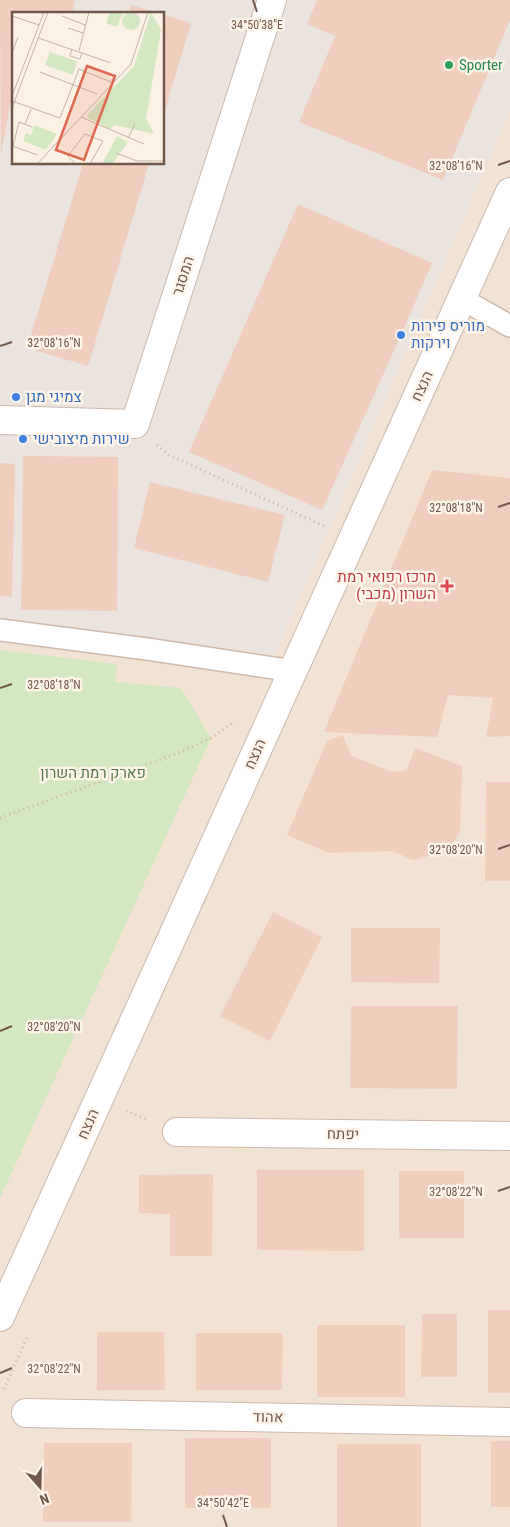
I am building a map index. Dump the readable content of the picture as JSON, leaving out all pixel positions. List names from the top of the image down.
{
  "streets": {
    "street": [
      "המסגר",
      "הנצח",
      "יפתח",
      "אהוד"
    ]
  },
  "parks": ["פארק רמת השרון"],
  "places": {
    "other": [
      "Sporter",
      "מוריס פירות וירקות",
      "צמיגי מגן",
      "שירות מיצובישי"
    ],
    "health": ["מרכז רפואי רמת השרון (מכבי)"]
  },
  "north": "bottom",
  "coordinates": [
    "34°50'38\"E",
    "32°08'16\"N",
    "32°08'18\"N",
    "32°08'20\"N",
    "32°08'22\"N",
    "34°50'42\"E"
  ]
}
